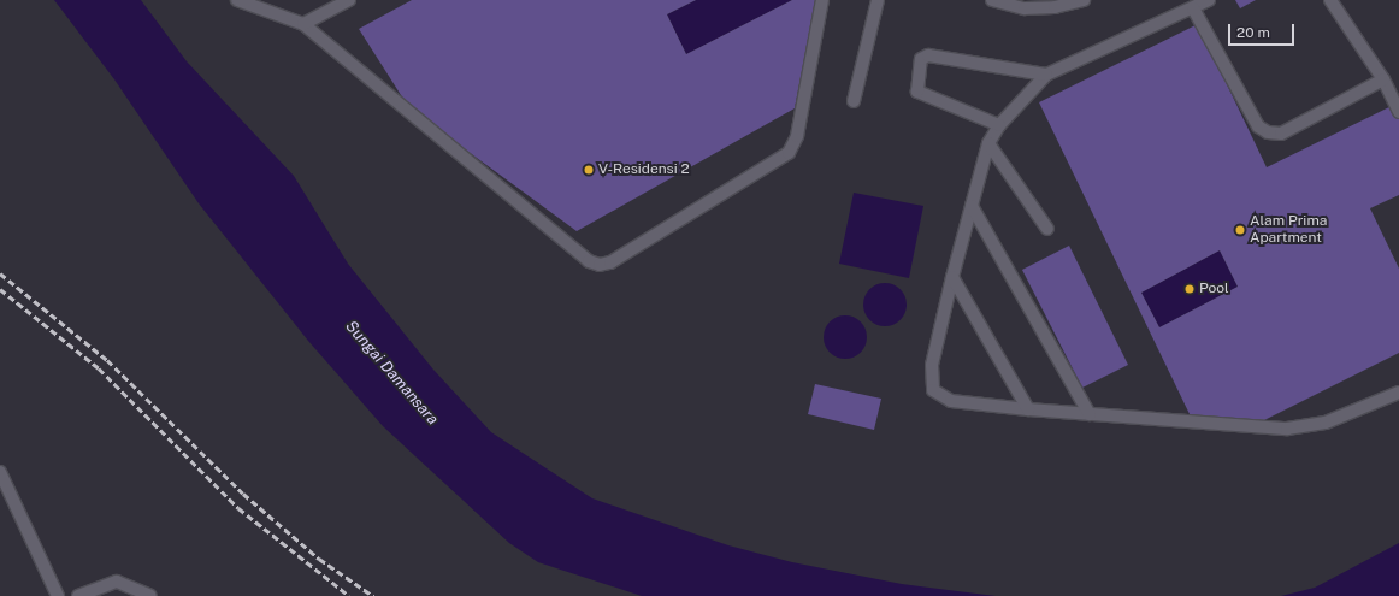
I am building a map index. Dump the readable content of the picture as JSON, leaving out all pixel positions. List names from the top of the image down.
{
  "water": ["Sungai Damansara"],
  "places": ["V-Residensi 2", "Alam Prima Apartment", "Pool"],
  "scale_bar": "20 m"
}
